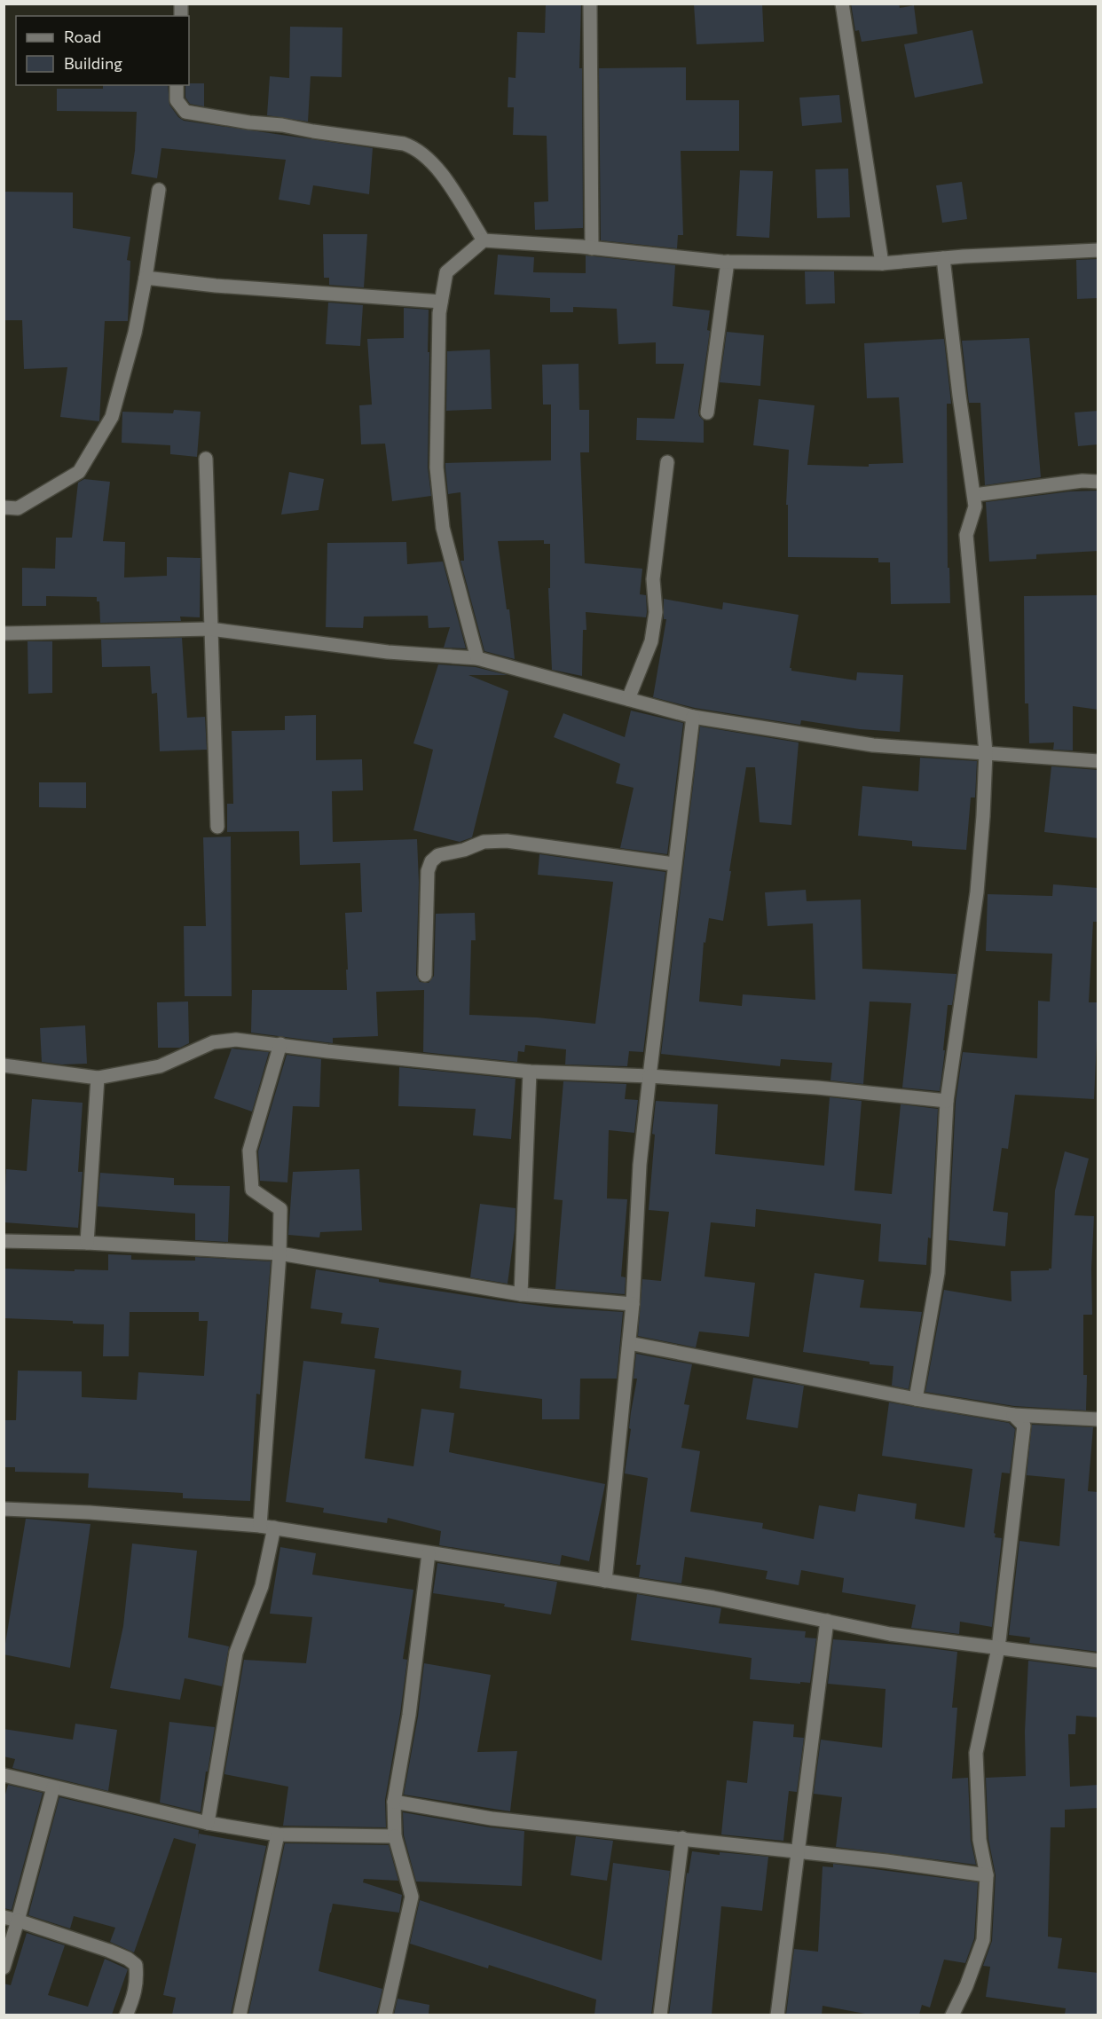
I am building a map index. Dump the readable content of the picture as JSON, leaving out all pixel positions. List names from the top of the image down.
{
  "legend": ["Road", "Building"]
}
